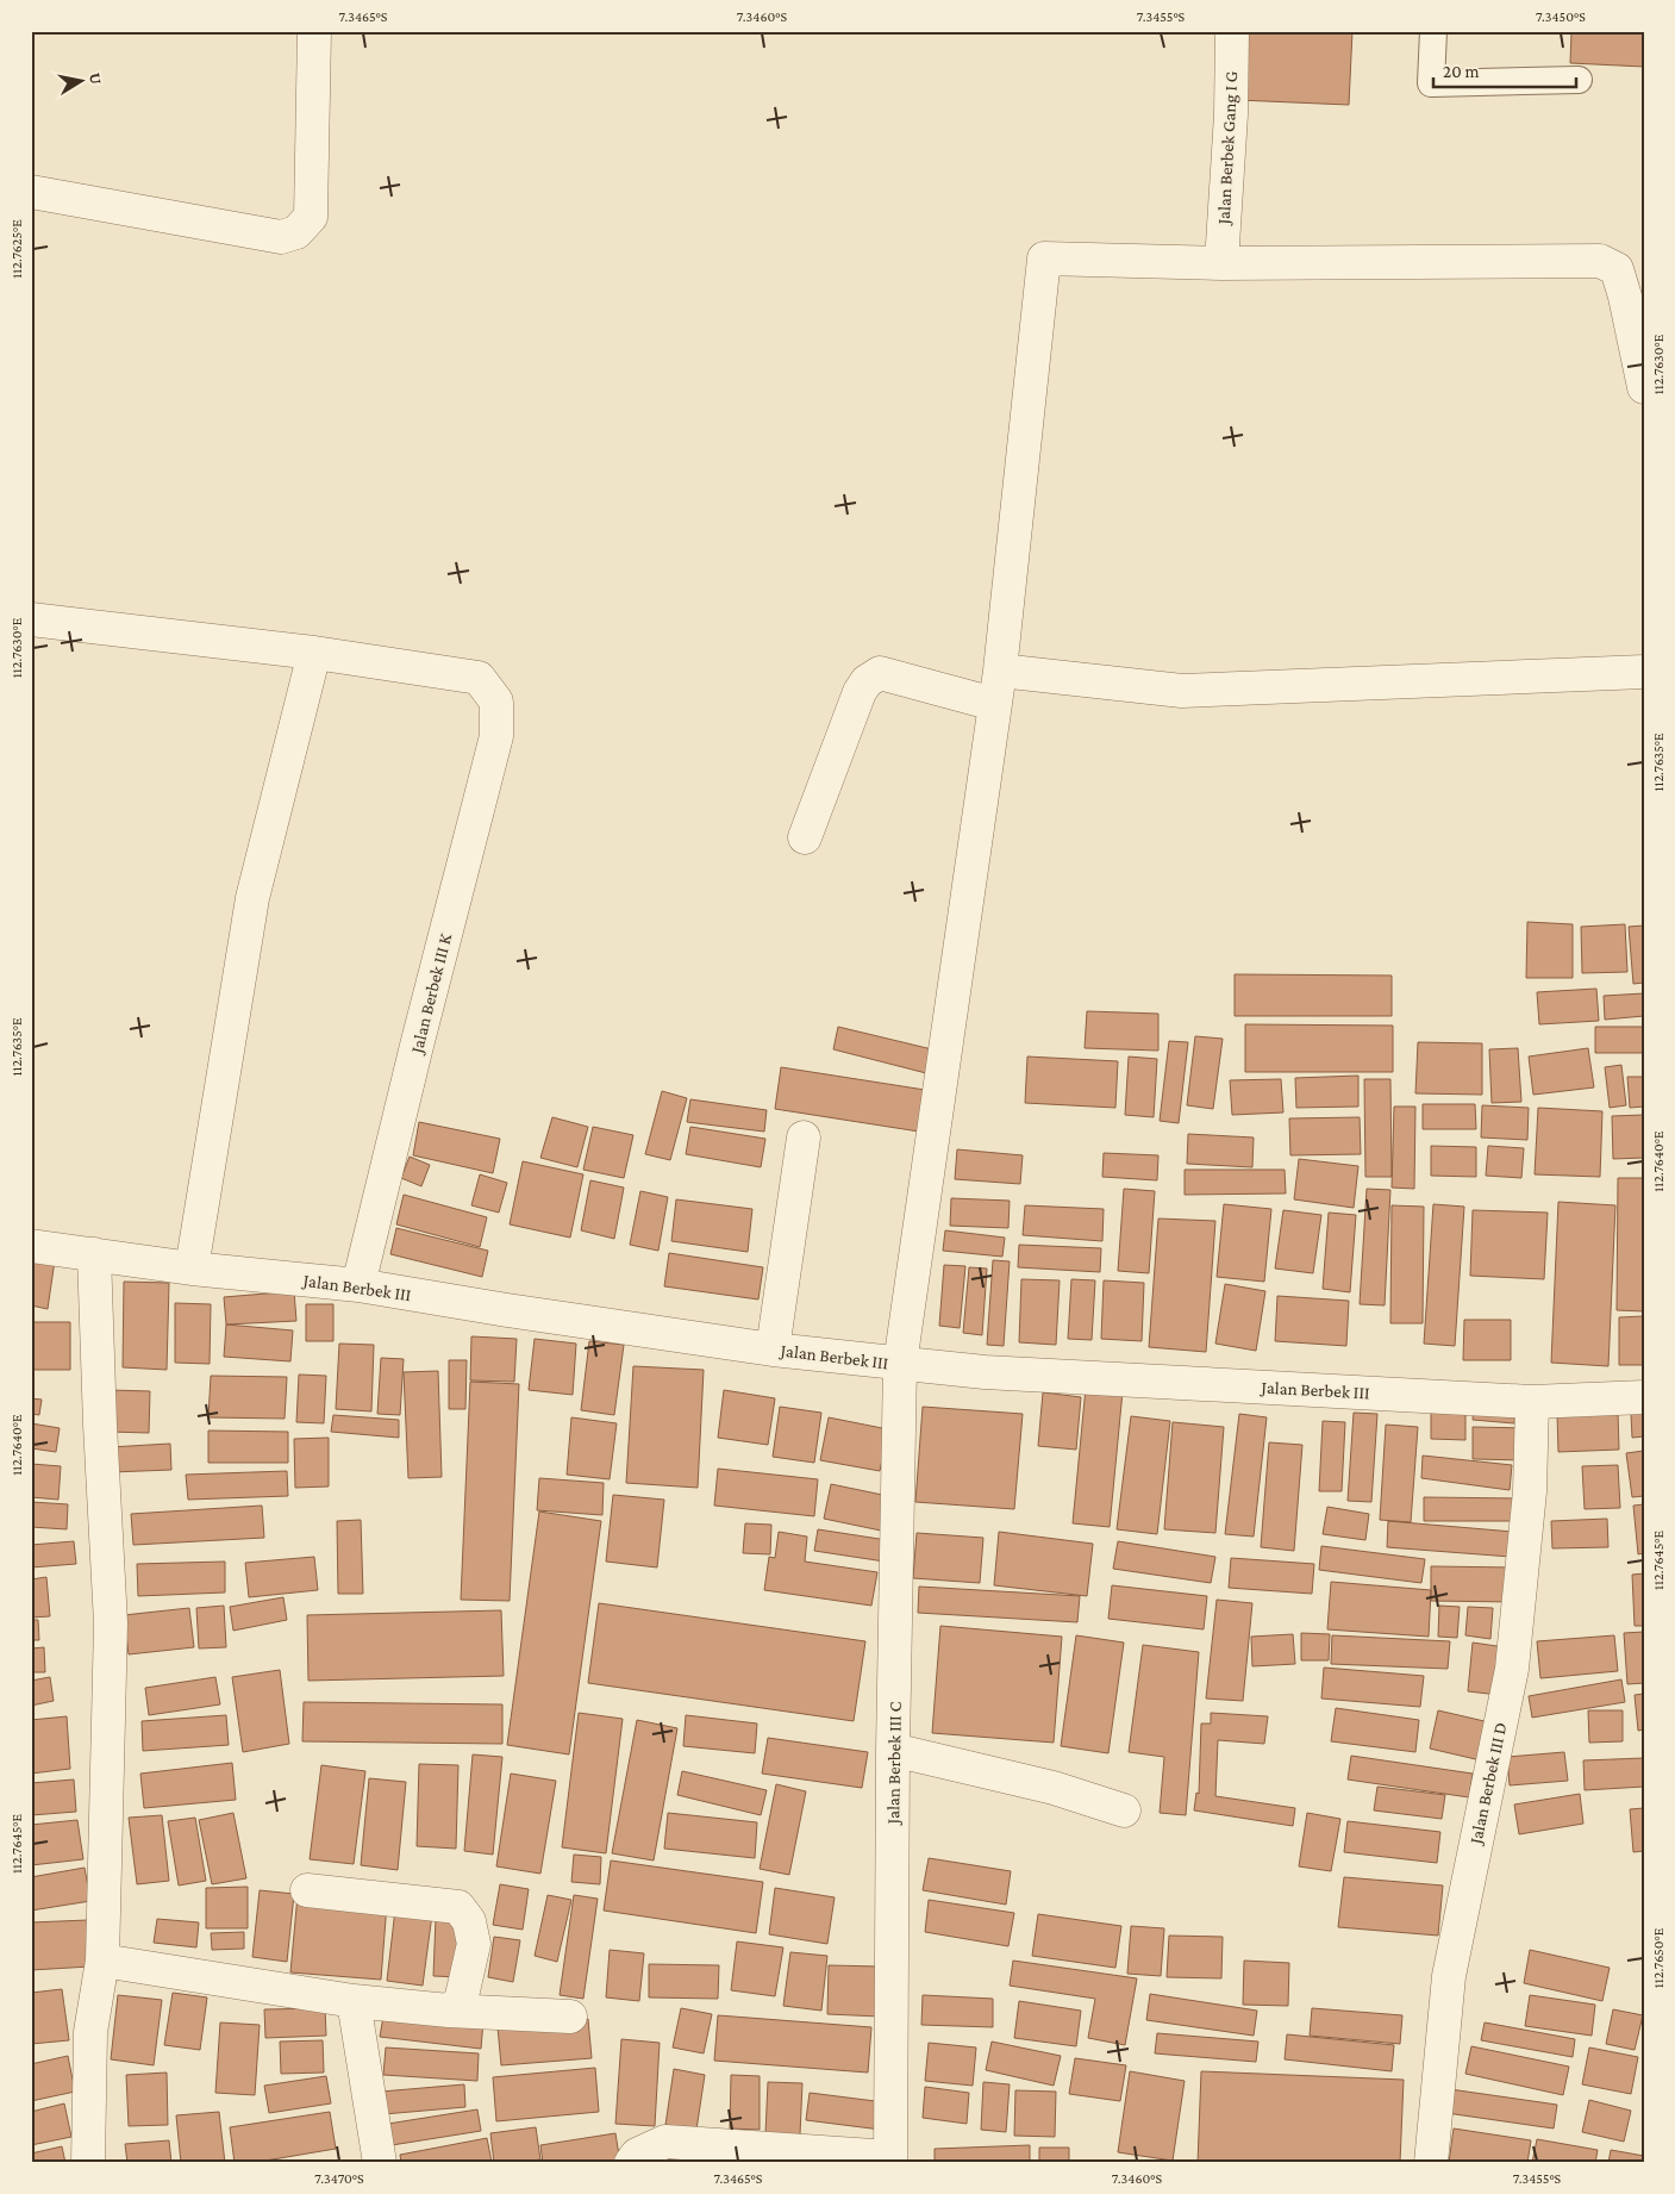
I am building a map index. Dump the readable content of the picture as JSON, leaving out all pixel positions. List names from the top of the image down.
{
  "streets": {
    "street": [
      "Jalan Berbek Gang I G",
      "Jalan Berbek III K",
      "Jalan Berbek III",
      "Jalan Berbek III C",
      "Jalan Berbek III D"
    ]
  },
  "crossings": [
    ["Jalan Berbek Gang I G", "Jalan Berbek III C"],
    ["Jalan Berbek III K", "Jalan Berbek III"],
    ["Jalan Berbek III", "Jalan Berbek III C"],
    ["Jalan Berbek III", "Jalan Berbek III D"]
  ],
  "scale_bar": "20 m",
  "north": "right",
  "coordinates": [
    "7.3465°S",
    "7.3460°S",
    "7.3455°S",
    "7.3450°S",
    "112.7625°E",
    "112.7630°E",
    "112.7635°E",
    "112.7640°E",
    "112.7645°E",
    "112.7650°E",
    "7.3470°S"
  ]
}
